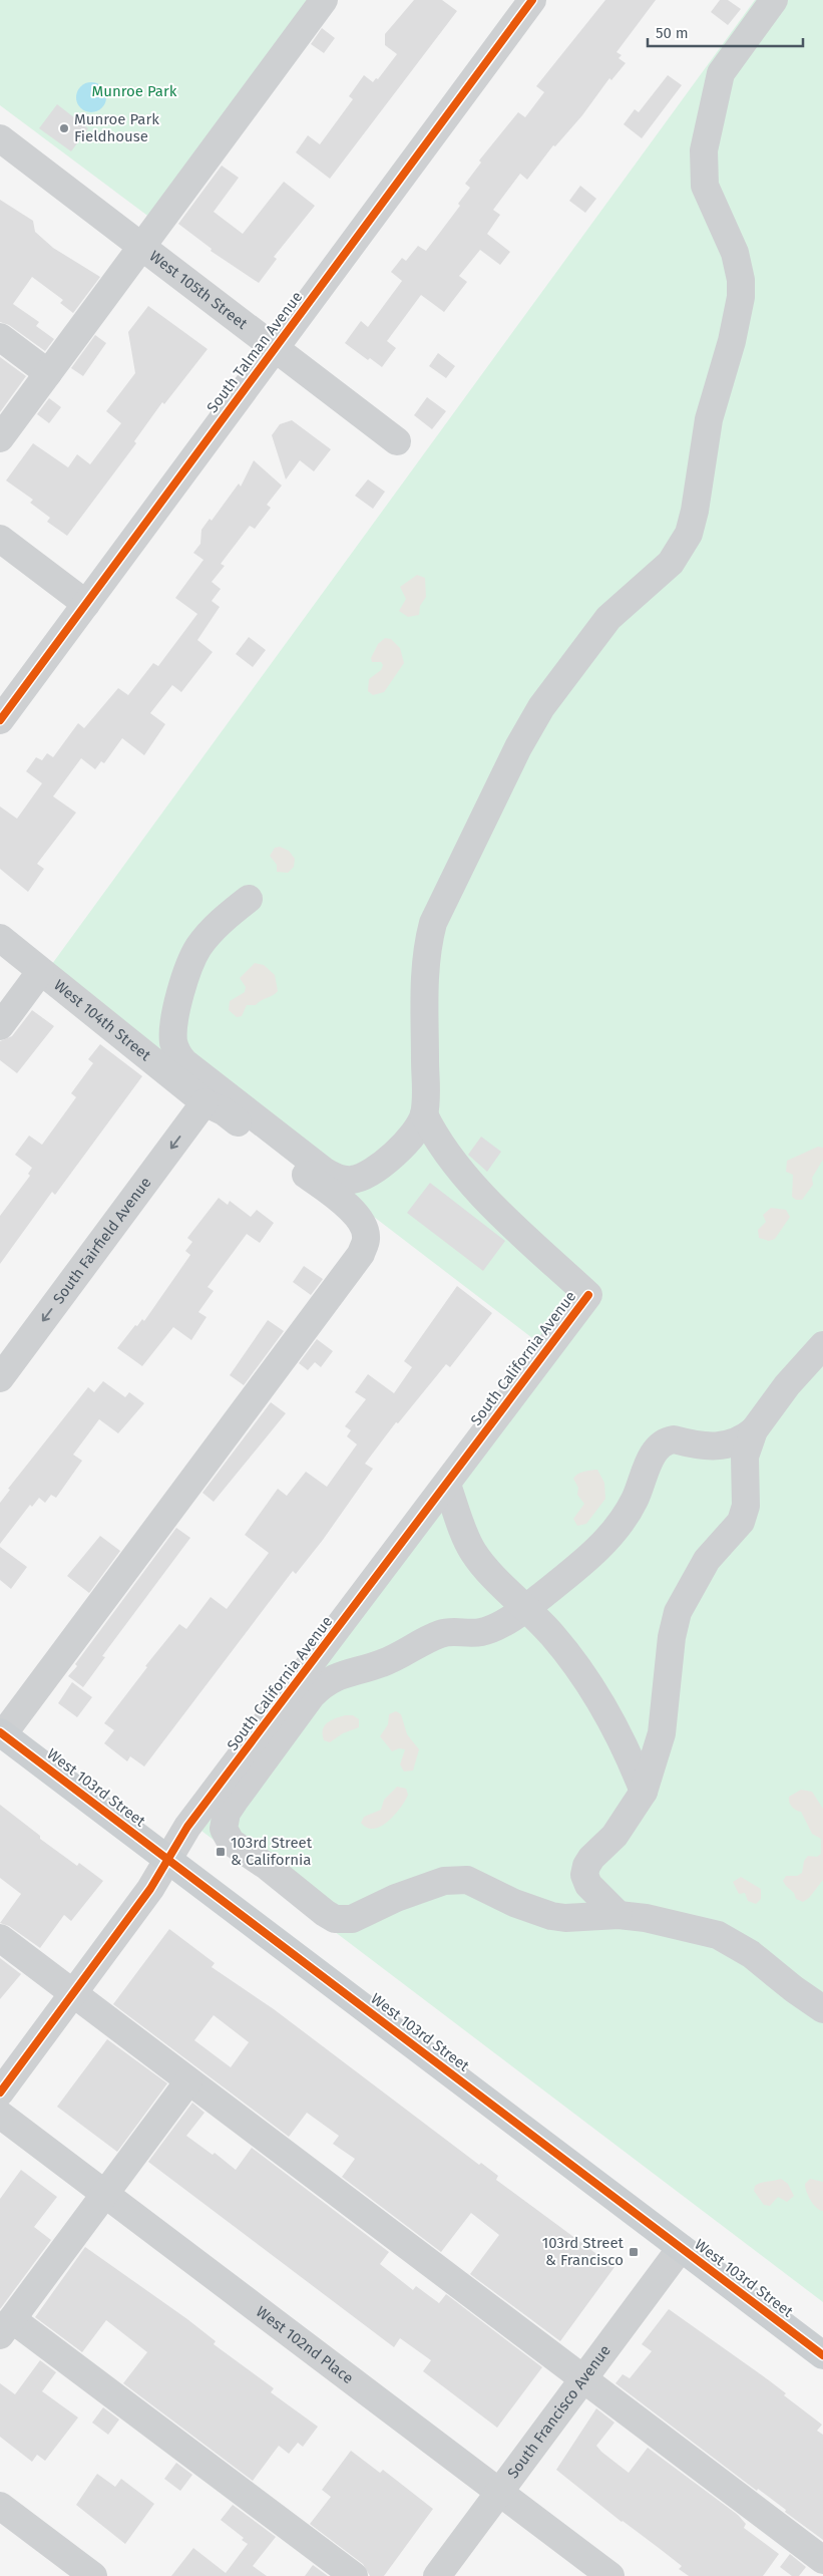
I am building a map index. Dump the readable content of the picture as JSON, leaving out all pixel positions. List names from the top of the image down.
{
  "streets": {
    "main road": ["West 103rd Street"],
    "street": [
      "West 105th Street",
      "South Talman Avenue",
      "West 104th Street",
      "South Fairfield Avenue",
      "South California Avenue",
      "West 102nd Place",
      "South Francisco Avenue"
    ]
  },
  "crossings": [
    ["West 105th Street", "South Talman Avenue"],
    ["West 104th Street", "South Fairfield Avenue"],
    ["West 104th Street", "West 103rd Street"],
    ["South California Avenue", "West 103rd Street"],
    ["West 103rd Street", "South Francisco Avenue"],
    ["West 102nd Place", "South Francisco Avenue"]
  ],
  "one_way": ["South Fairfield Avenue"],
  "parks": ["Munroe Park"],
  "places": {
    "other": ["Munroe Park Fieldhouse"],
    "transit": ["103rd Street & California", "103rd Street & Francisco"]
  },
  "scale_bar": "50 m"
}
